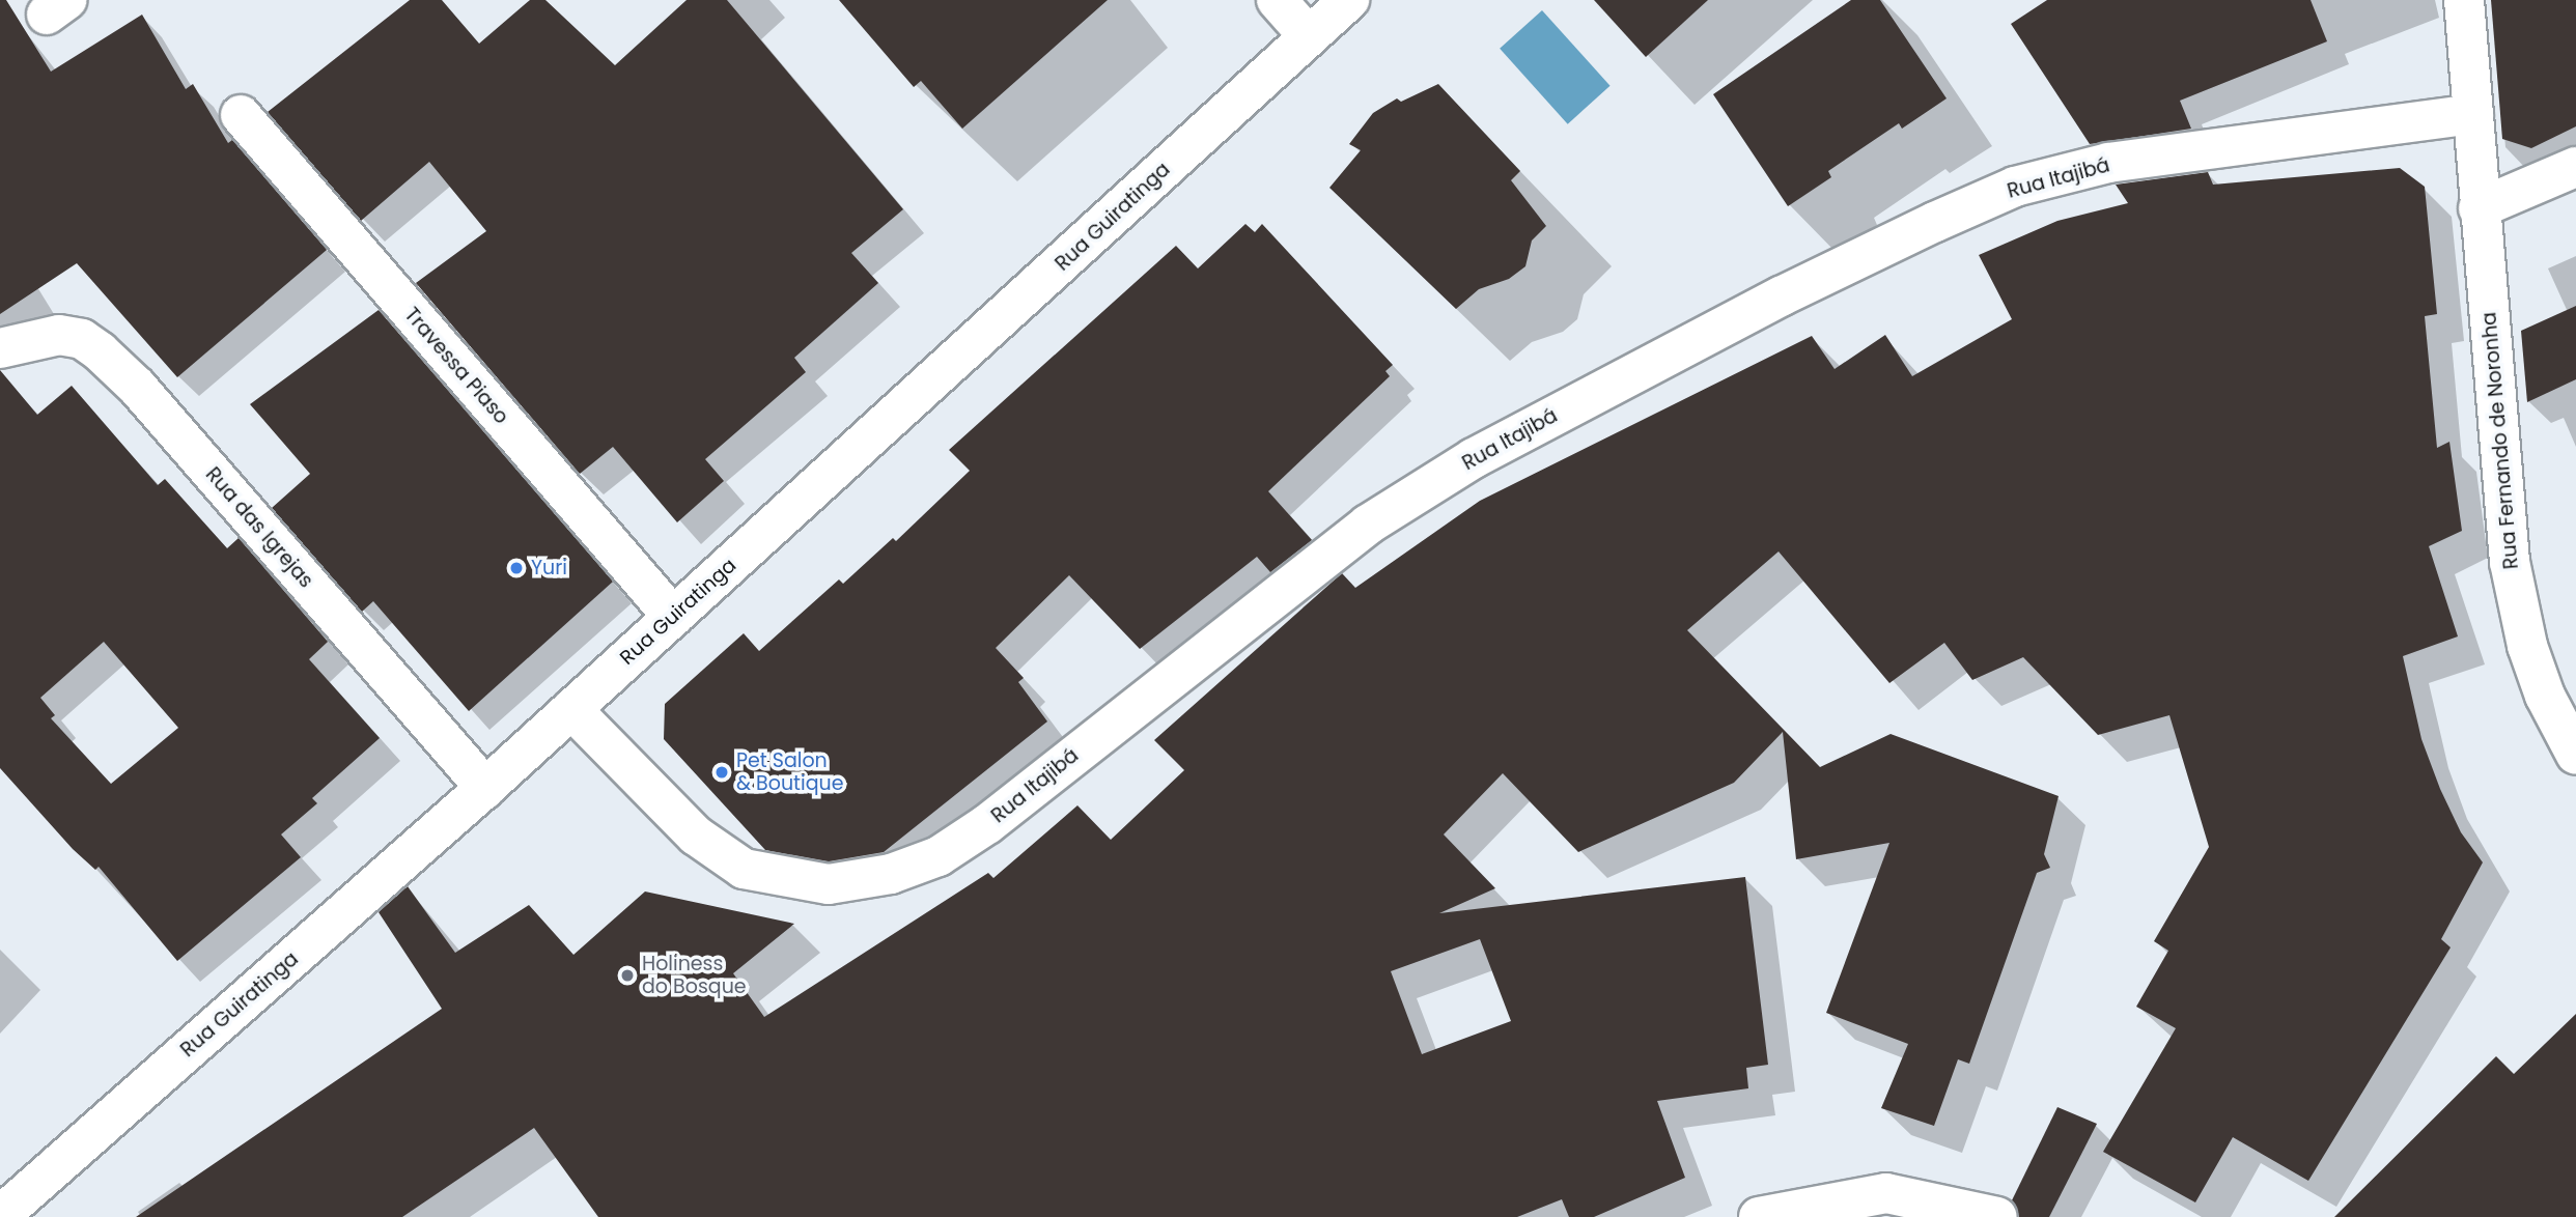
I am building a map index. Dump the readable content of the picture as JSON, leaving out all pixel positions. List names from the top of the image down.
{
  "streets": {
    "street": [
      "Rua Itajibá",
      "Rua Guiratinga",
      "Travessa Piaso",
      "Rua Fernando de Noronha",
      "Rua das Igrejas"
    ]
  },
  "crossings": [
    ["Rua Itajibá", "Rua Guiratinga"],
    ["Rua Itajibá", "Rua Fernando de Noronha"],
    ["Rua Guiratinga", "Travessa Piaso"],
    ["Rua Guiratinga", "Rua das Igrejas"]
  ],
  "places": ["Yuri", "Pet Salon & Boutique", "Holiness do Bosque"]
}
